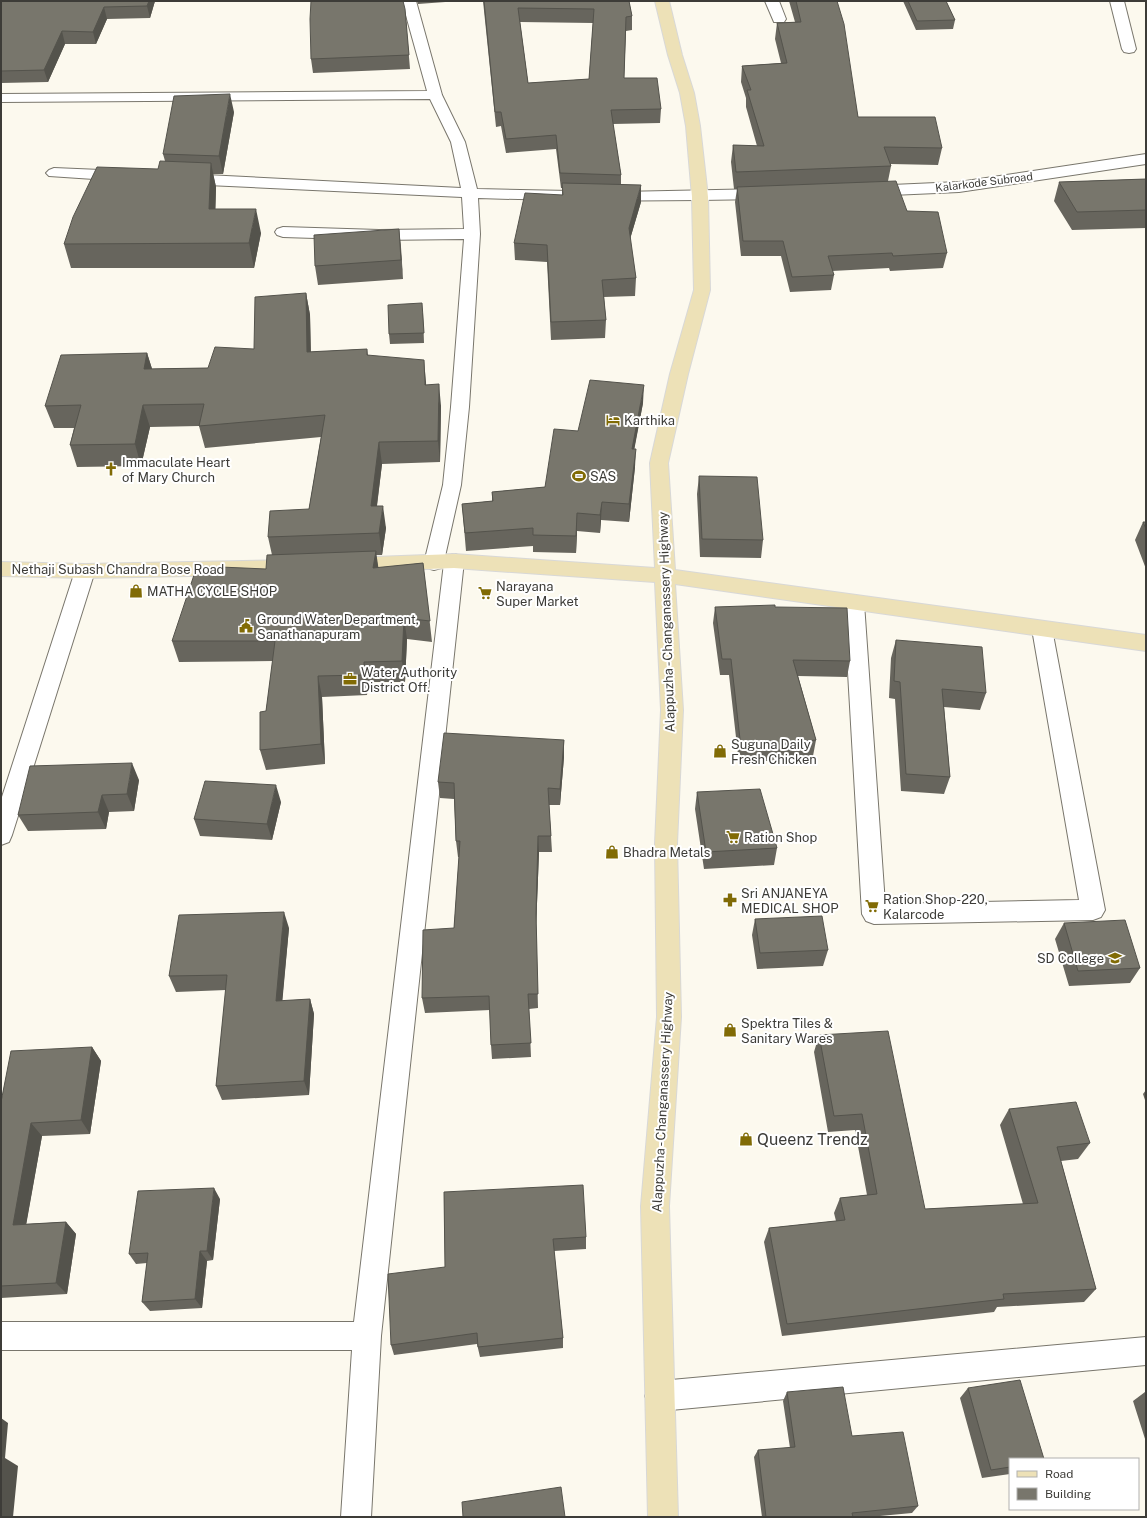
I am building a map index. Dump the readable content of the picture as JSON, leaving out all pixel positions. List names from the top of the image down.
{
  "streets": {
    "main road": ["Nethaji Subash Chandra Bose Road", "Alappuzha - Changanassery Highway"],
    "street": ["Kalarkode Subroad"]
  },
  "crossings": [
    ["Nethaji Subash Chandra Bose Road", "Alappuzha - Changanassery Highway"]
  ],
  "places": {
    "hotel": ["Karthika"],
    "church": ["Immaculate Heart of Mary Church"],
    "sports": ["SAS"],
    "shop": [
      "MATHA CYCLE SHOP",
      "Suguna Daily Fresh Chicken",
      "Bhadra Metals",
      "Spektra Tiles & Sanitary Wares",
      "Queenz Trendz"
    ],
    "supermarket": ["Narayana Super Market", "Ration Shop", "Ration Shop-220, Kalarcode"],
    "public building": ["Ground Water Department, Sanathanapuram"],
    "office": ["Water Authority District Off."],
    "pharmacy": ["Sri ANJANEYA MEDICAL SHOP"],
    "school or university": ["SD College"]
  },
  "legend": ["Road", "Building"]
}
